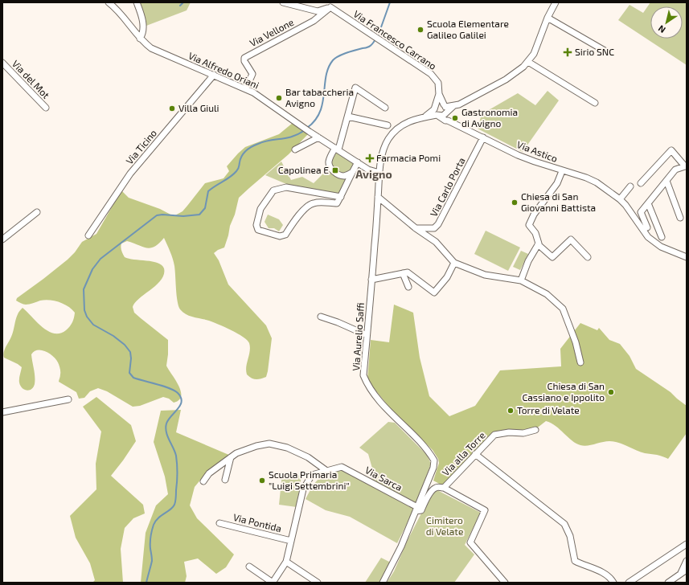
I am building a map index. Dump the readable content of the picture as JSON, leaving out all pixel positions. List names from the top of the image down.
{
  "streets": {
    "street": [
      "Via Vellone",
      "Via Francesco Carrano",
      "Via Alfredo Oriani",
      "Via del Mot",
      "Via Ticino",
      "Via Astico",
      "Via Carlo Porta",
      "Via Aurelio Saffi",
      "Via alla Torre",
      "Via Sarca",
      "Via Pontida"
    ]
  },
  "crossings": [
    ["Via Vellone", "Via Francesco Carrano"],
    ["Via Vellone", "Via Alfredo Oriani"],
    ["Via Francesco Carrano", "Via Aurelio Saffi"],
    ["Via Alfredo Oriani", "Via Ticino"],
    ["Via Alfredo Oriani", "Via Aurelio Saffi"],
    ["Via Astico", "Via Carlo Porta"],
    ["Via Astico", "Via Aurelio Saffi"],
    ["Via Aurelio Saffi", "Via Sarca"],
    ["Via Sarca", "Via Pontida"]
  ],
  "districts": ["Avigno"],
  "parks": ["Cimitero di Velate"],
  "places": {
    "other": [
      "Scuola Elementare Galileo Galilei",
      "Bar tabaccheria Avigno",
      "Villa Giuli",
      "Gastronomia di Avigno",
      "Chiesa di San Giovanni Battista",
      "Chiesa di San Cassiano e Ippolito",
      "Torre di Velate",
      "Scuola Primaria \"Luigi Settembrini\""
    ],
    "health": ["Sirio SNC", "Farmacia Pomi"],
    "transit": ["Capolinea E"]
  },
  "north": "bottom left"
}
